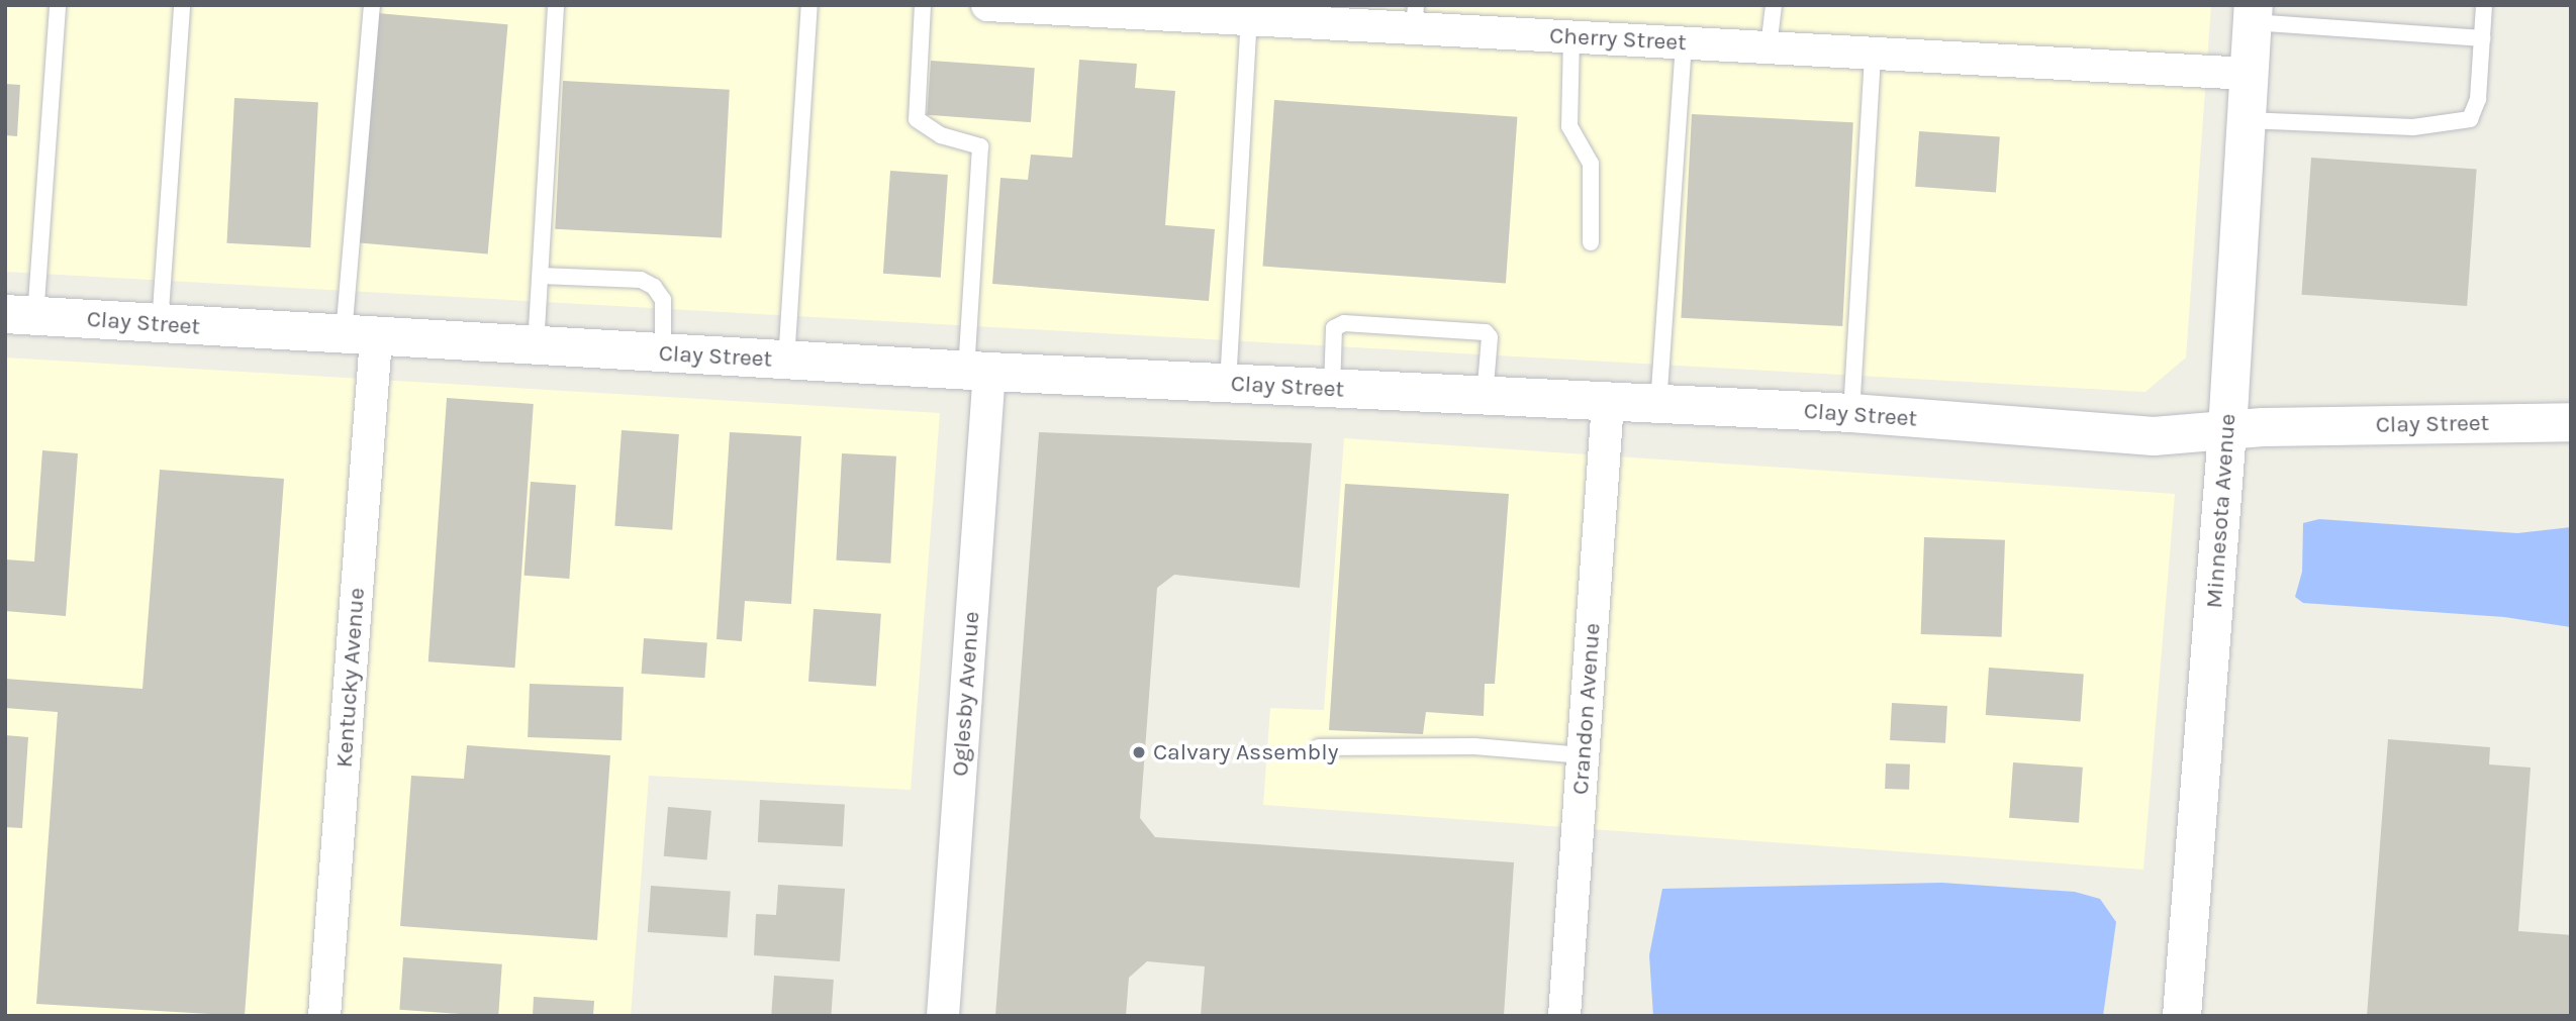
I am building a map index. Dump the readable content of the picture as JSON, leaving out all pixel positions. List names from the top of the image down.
{
  "streets": {
    "street": [
      "Cherry Street",
      "Clay Street",
      "Minnesota Avenue",
      "Kentucky Avenue",
      "Oglesby Avenue",
      "Crandon Avenue"
    ]
  },
  "crossings": [
    ["Cherry Street", "Minnesota Avenue"],
    ["Clay Street", "Minnesota Avenue"],
    ["Clay Street", "Kentucky Avenue"],
    ["Clay Street", "Oglesby Avenue"],
    ["Clay Street", "Crandon Avenue"]
  ],
  "places": ["Calvary Assembly"]
}
